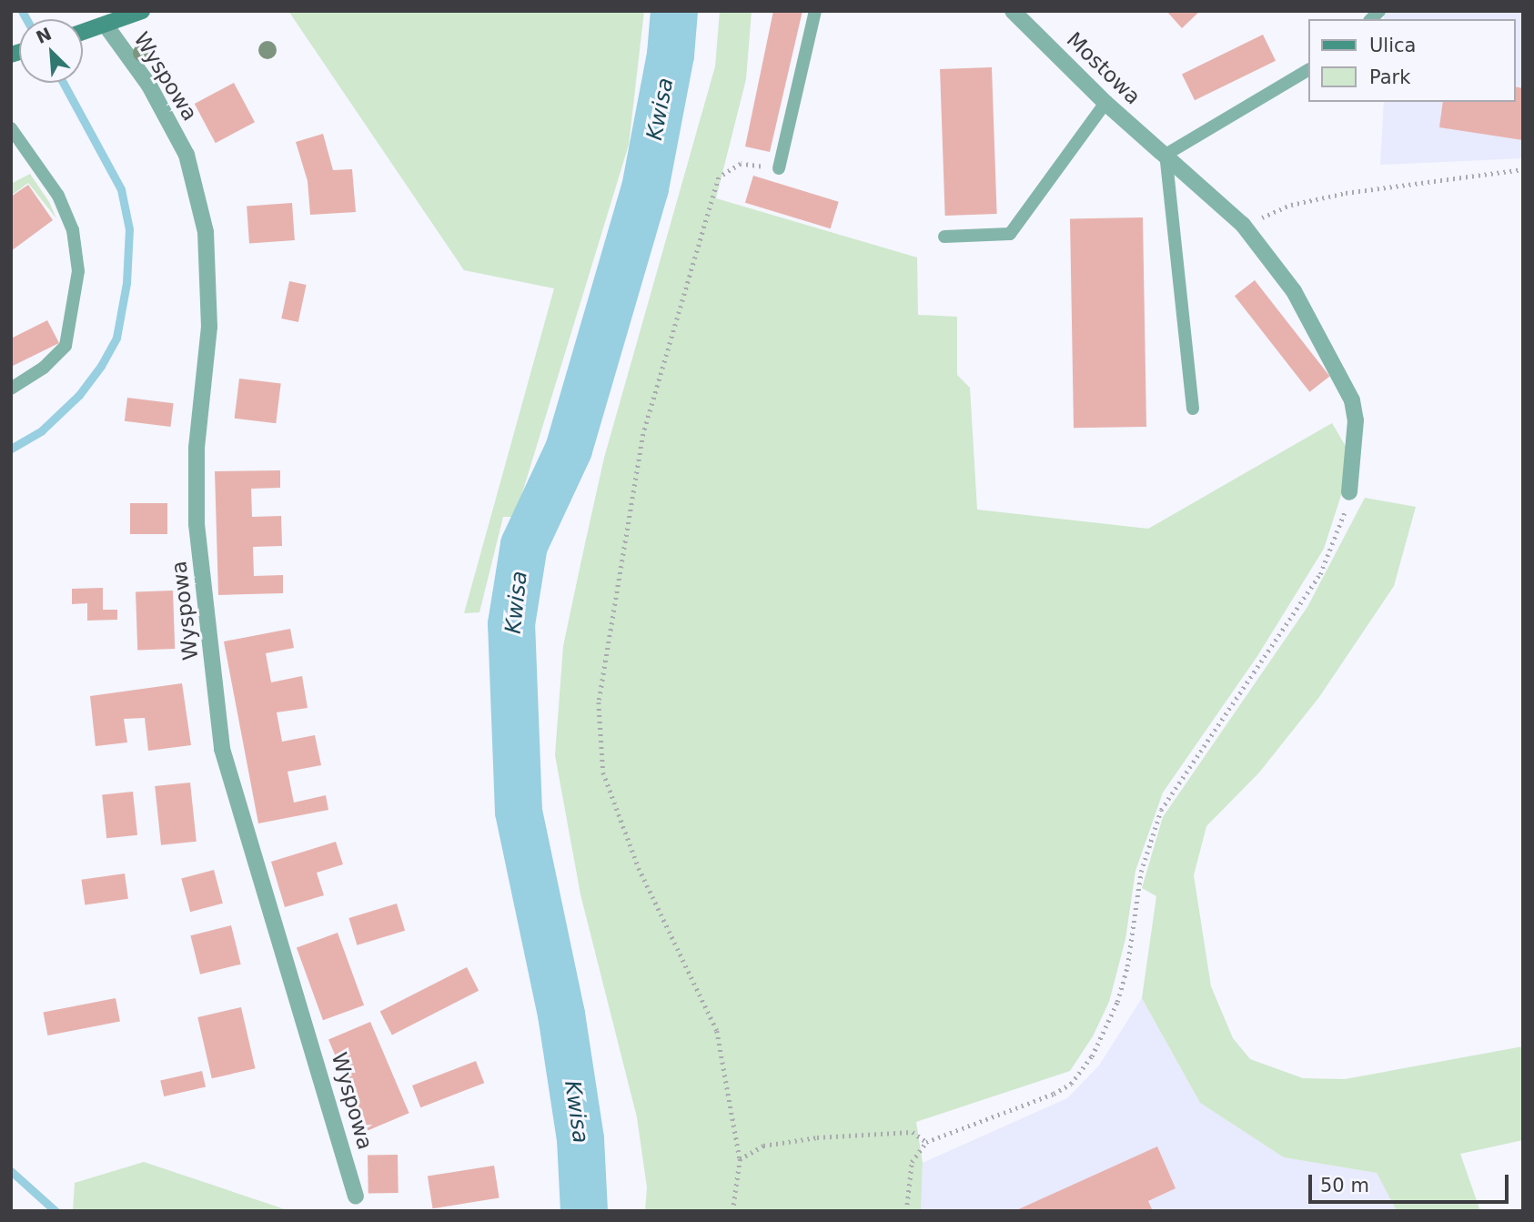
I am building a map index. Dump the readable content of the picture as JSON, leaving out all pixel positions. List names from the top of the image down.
{
  "streets": {
    "street": ["Mostowa", "Wyspowa"]
  },
  "water": ["Kwisa"],
  "legend": ["Ulica", "Park"],
  "scale_bar": "50 m",
  "north": "top left"
}
